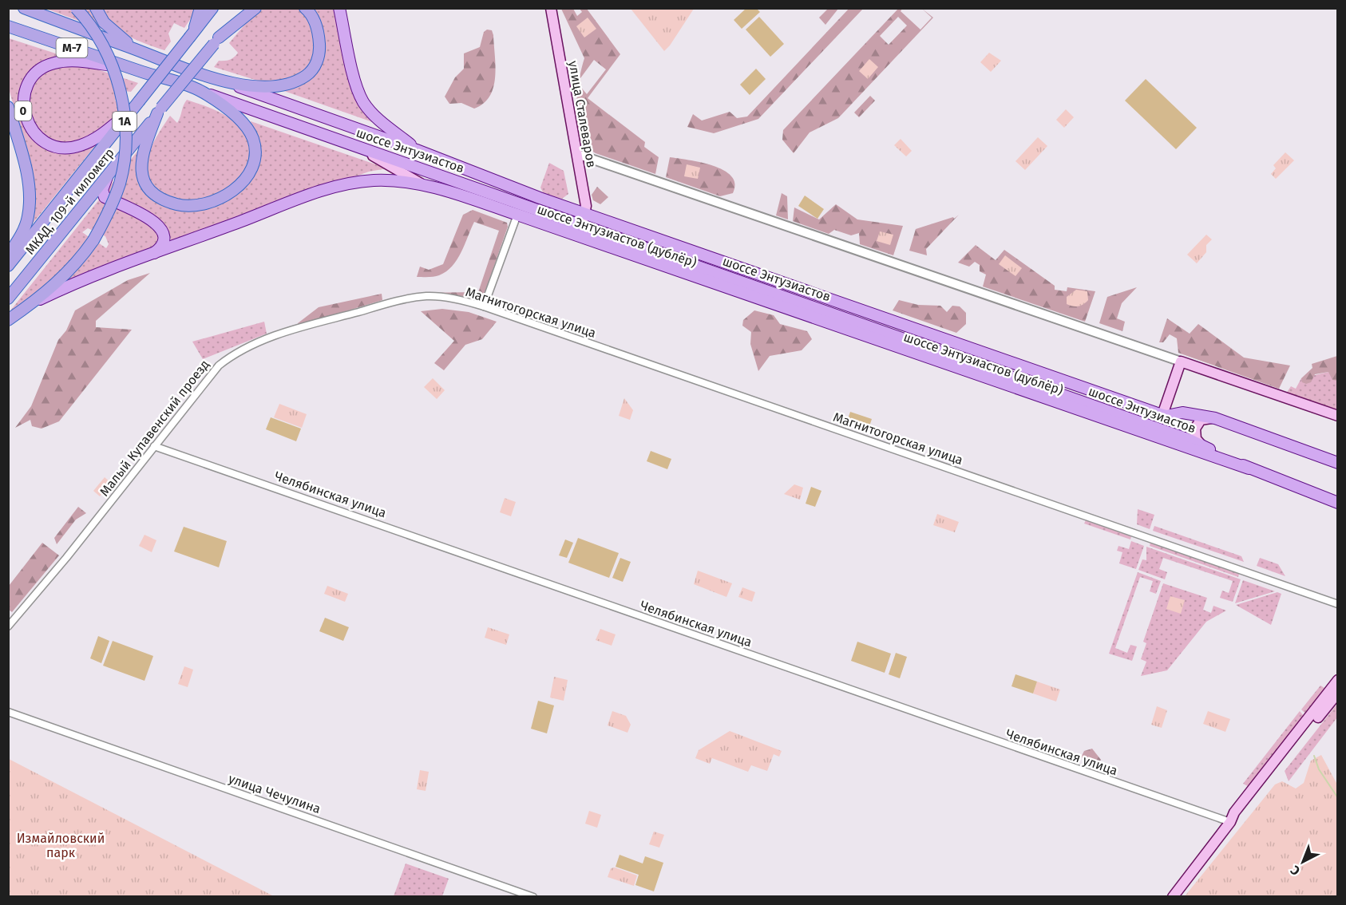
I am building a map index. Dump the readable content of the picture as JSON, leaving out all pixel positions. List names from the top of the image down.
{
  "streets": {
    "highway": ["М-7", "1A", "МКАД, 109-й километр"],
    "main road": [
      "0",
      "улица Сталеваров",
      "шоссе Энтузиастов",
      "шоссе Энтузиастов (дублёр)"
    ],
    "street": [
      "Магнитогорская улица",
      "Малый Купавенский проезд",
      "Челябинская улица",
      "улица Чечулина"
    ]
  },
  "crossings": [
    ["М-7", "0"],
    ["М-7", "шоссе Энтузиастов"],
    ["0", "МКАД, 109-й километр"],
    ["улица Сталеваров", "шоссе Энтузиастов"],
    ["шоссе Энтузиастов", "шоссе Энтузиастов (дублёр)"],
    ["Магнитогорская улица", "Малый Купавенский проезд"],
    ["Малый Купавенский проезд", "Челябинская улица"]
  ],
  "parks": ["Измайловский парк"],
  "north": "bottom left"
}
